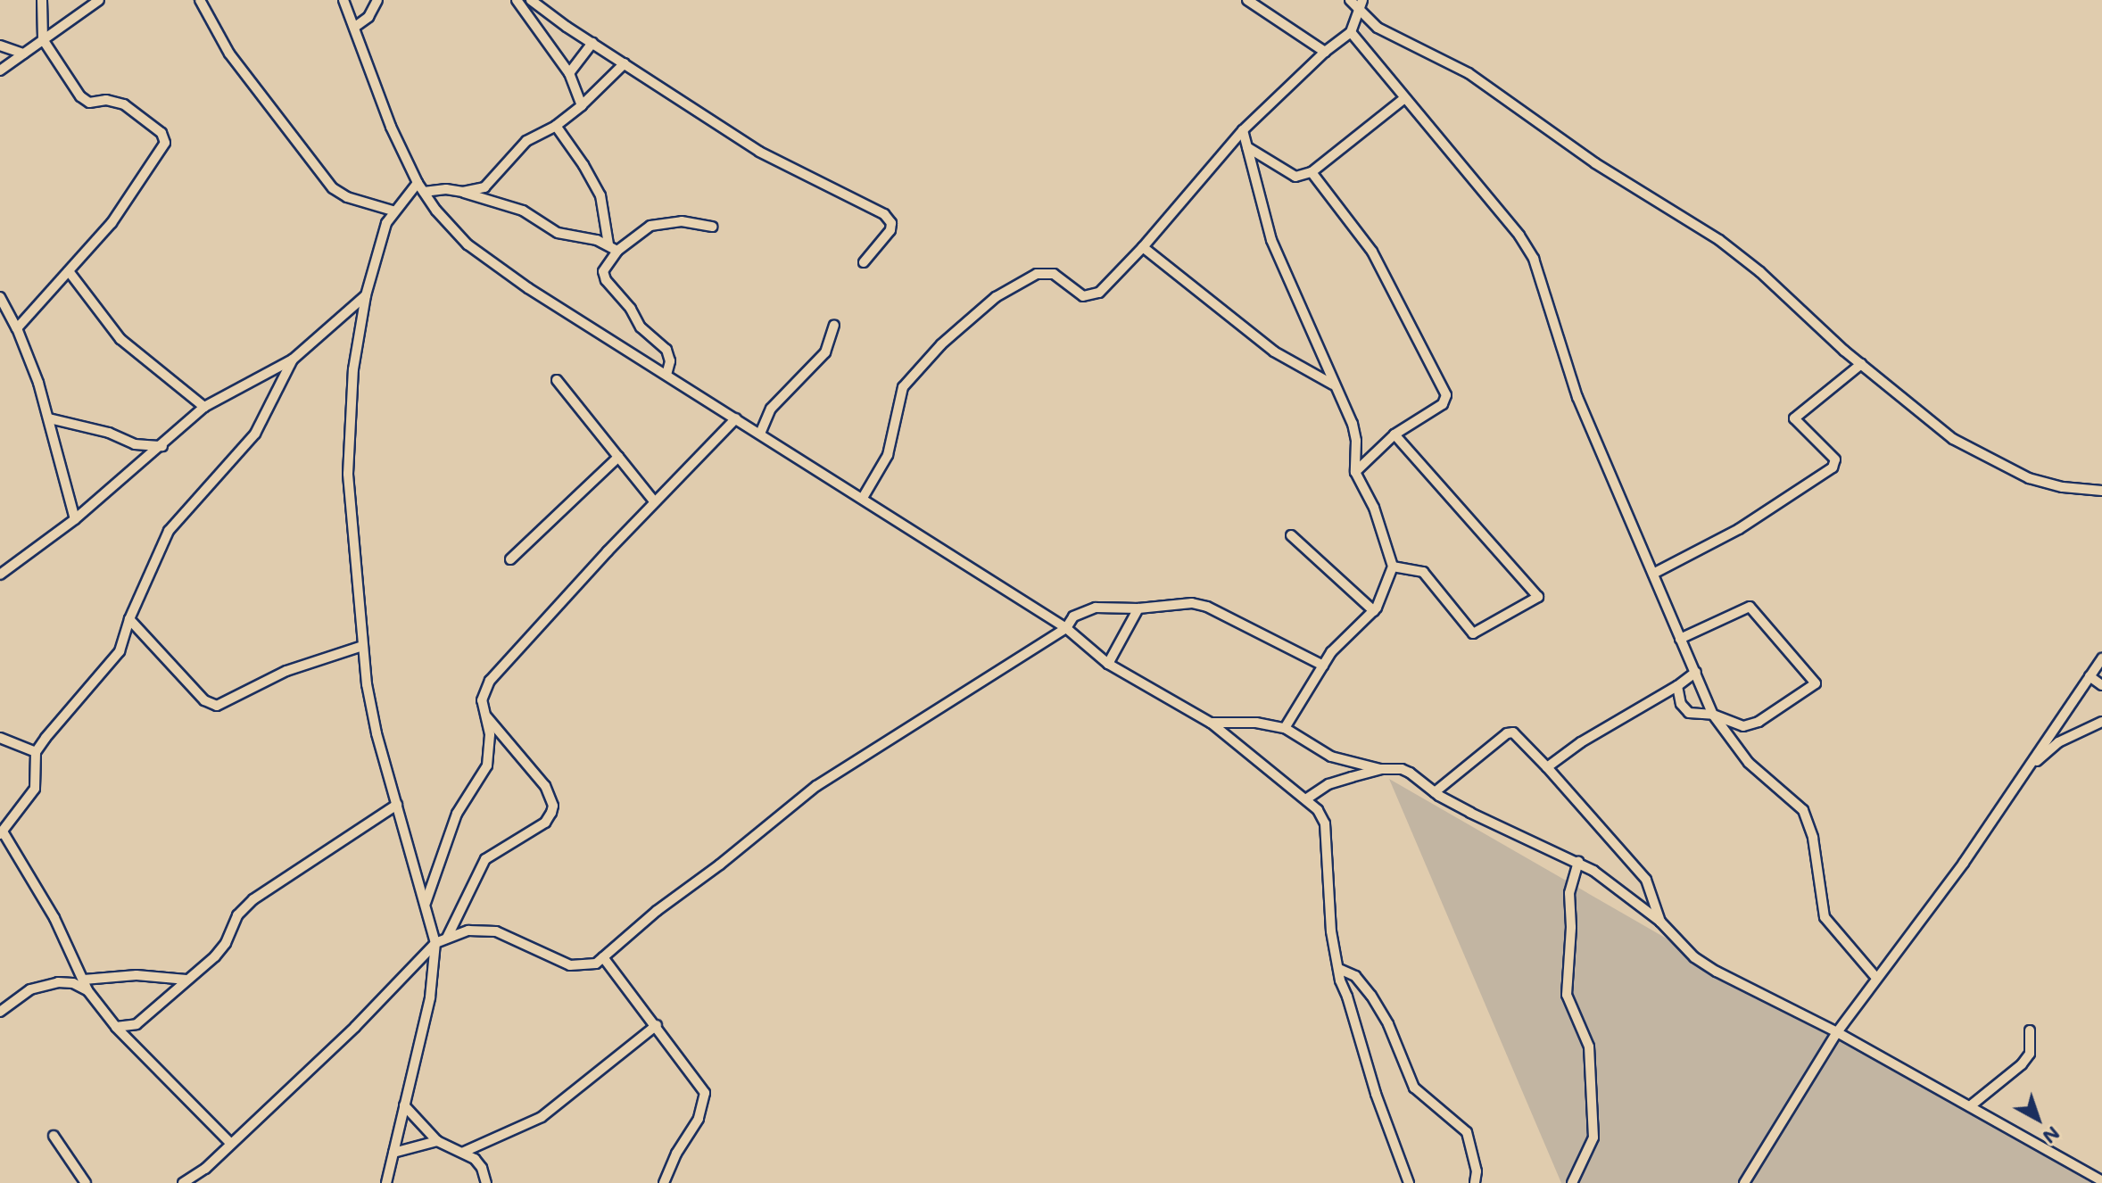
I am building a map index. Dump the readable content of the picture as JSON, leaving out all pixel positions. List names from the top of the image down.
{
  "north": "bottom right"
}
